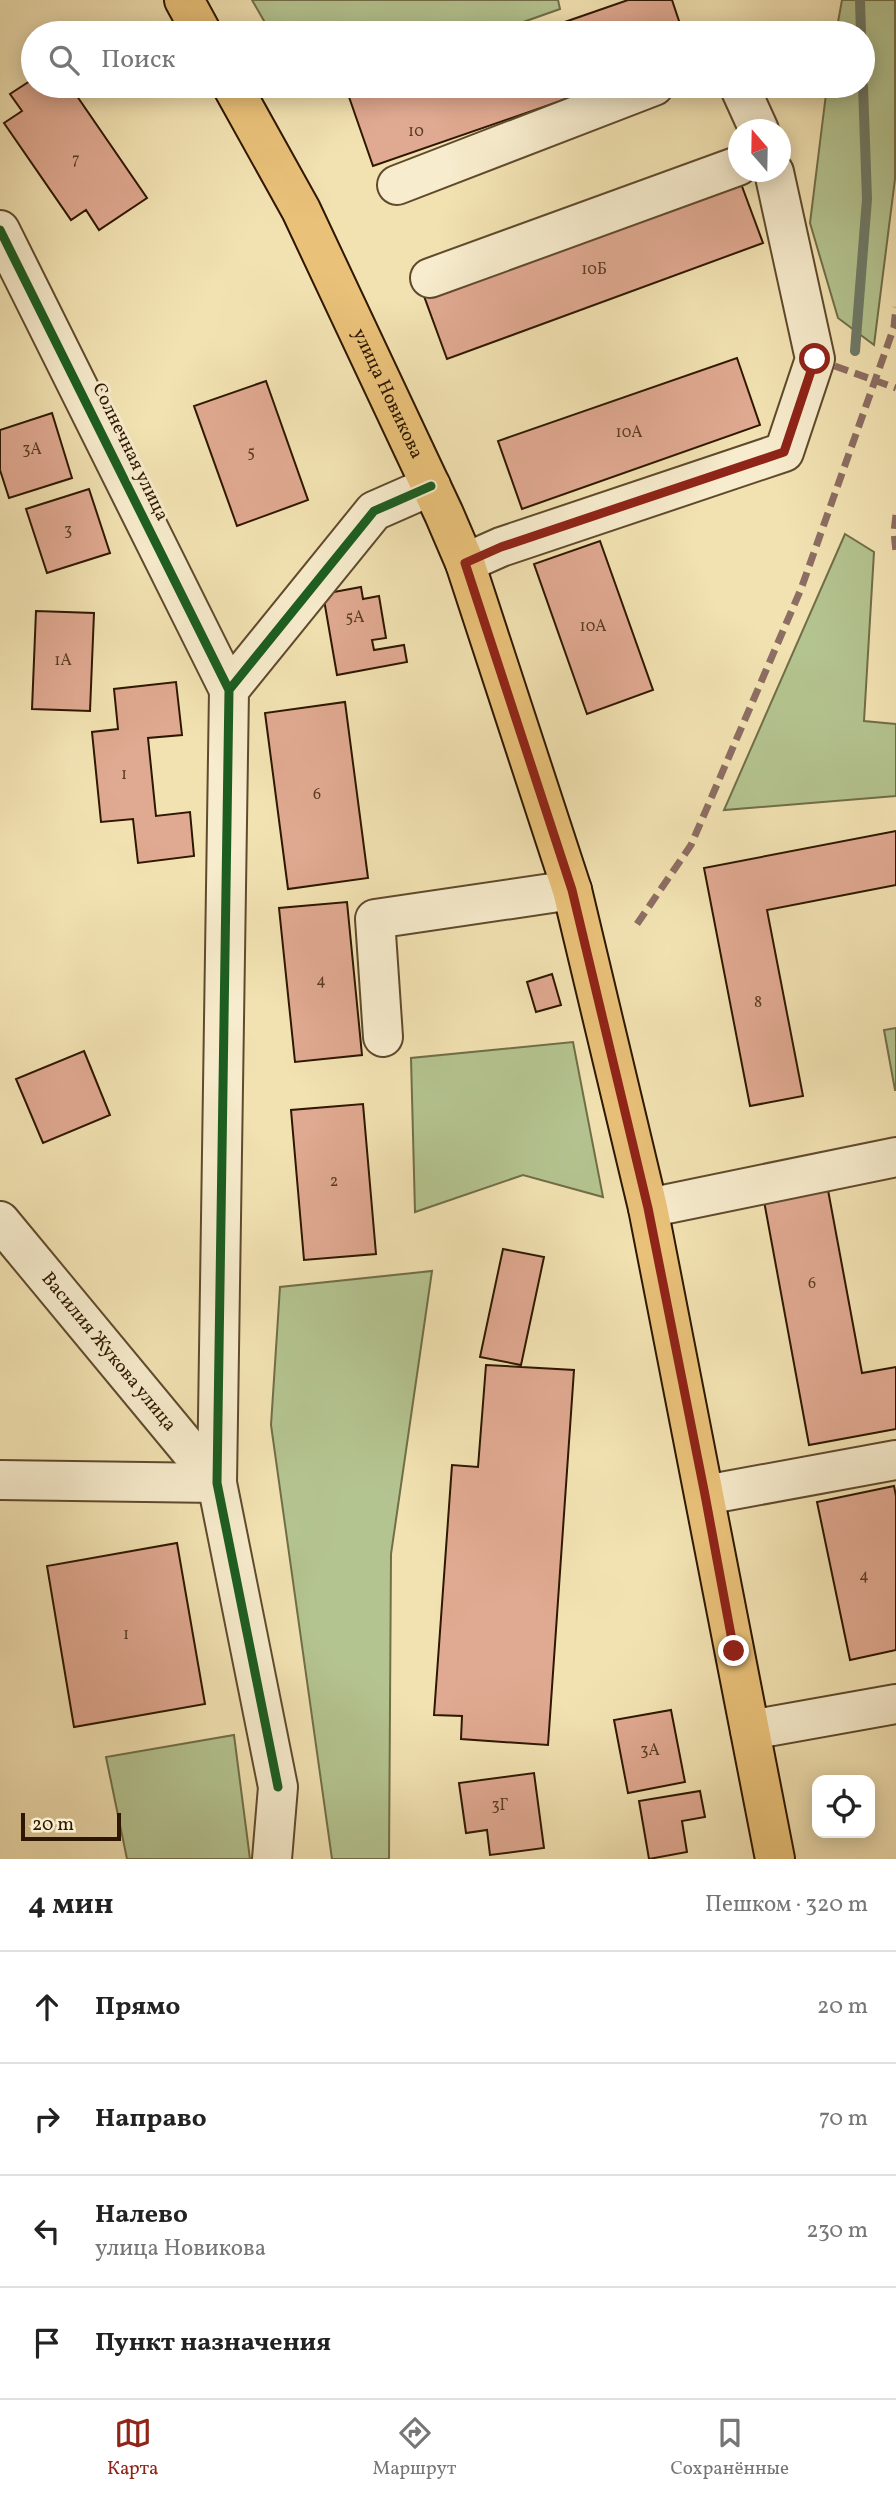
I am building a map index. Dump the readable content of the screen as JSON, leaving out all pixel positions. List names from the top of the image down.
{
  "streets": {
    "main road": ["улица Новикова"],
    "street": ["Солнечная улица", "Василия Жукова улица"]
  },
  "house_numbers": [
    "10",
    "7",
    "10Б",
    "10А",
    "3А",
    "5",
    "3",
    "5А",
    "10А",
    "1А",
    "1",
    "6",
    "4",
    "8",
    "2",
    "6",
    "4",
    "1",
    "3А",
    "3Г"
  ],
  "scale_bar": "20 m",
  "north": "top",
  "page": {
    "search": "Поиск",
    "scale": "20 m",
    "heading": ["4 мин", "Пешком · 320 m"],
    "list": [
      ["Прямо", "20 m"],
      ["Направо", "70 m"],
      ["Налево", "улица Новикова", "230 m"],
      "Пункт назначения"
    ],
    "nav": ["Карта", "Маршрут", "Сохранённые"]
  }
}
